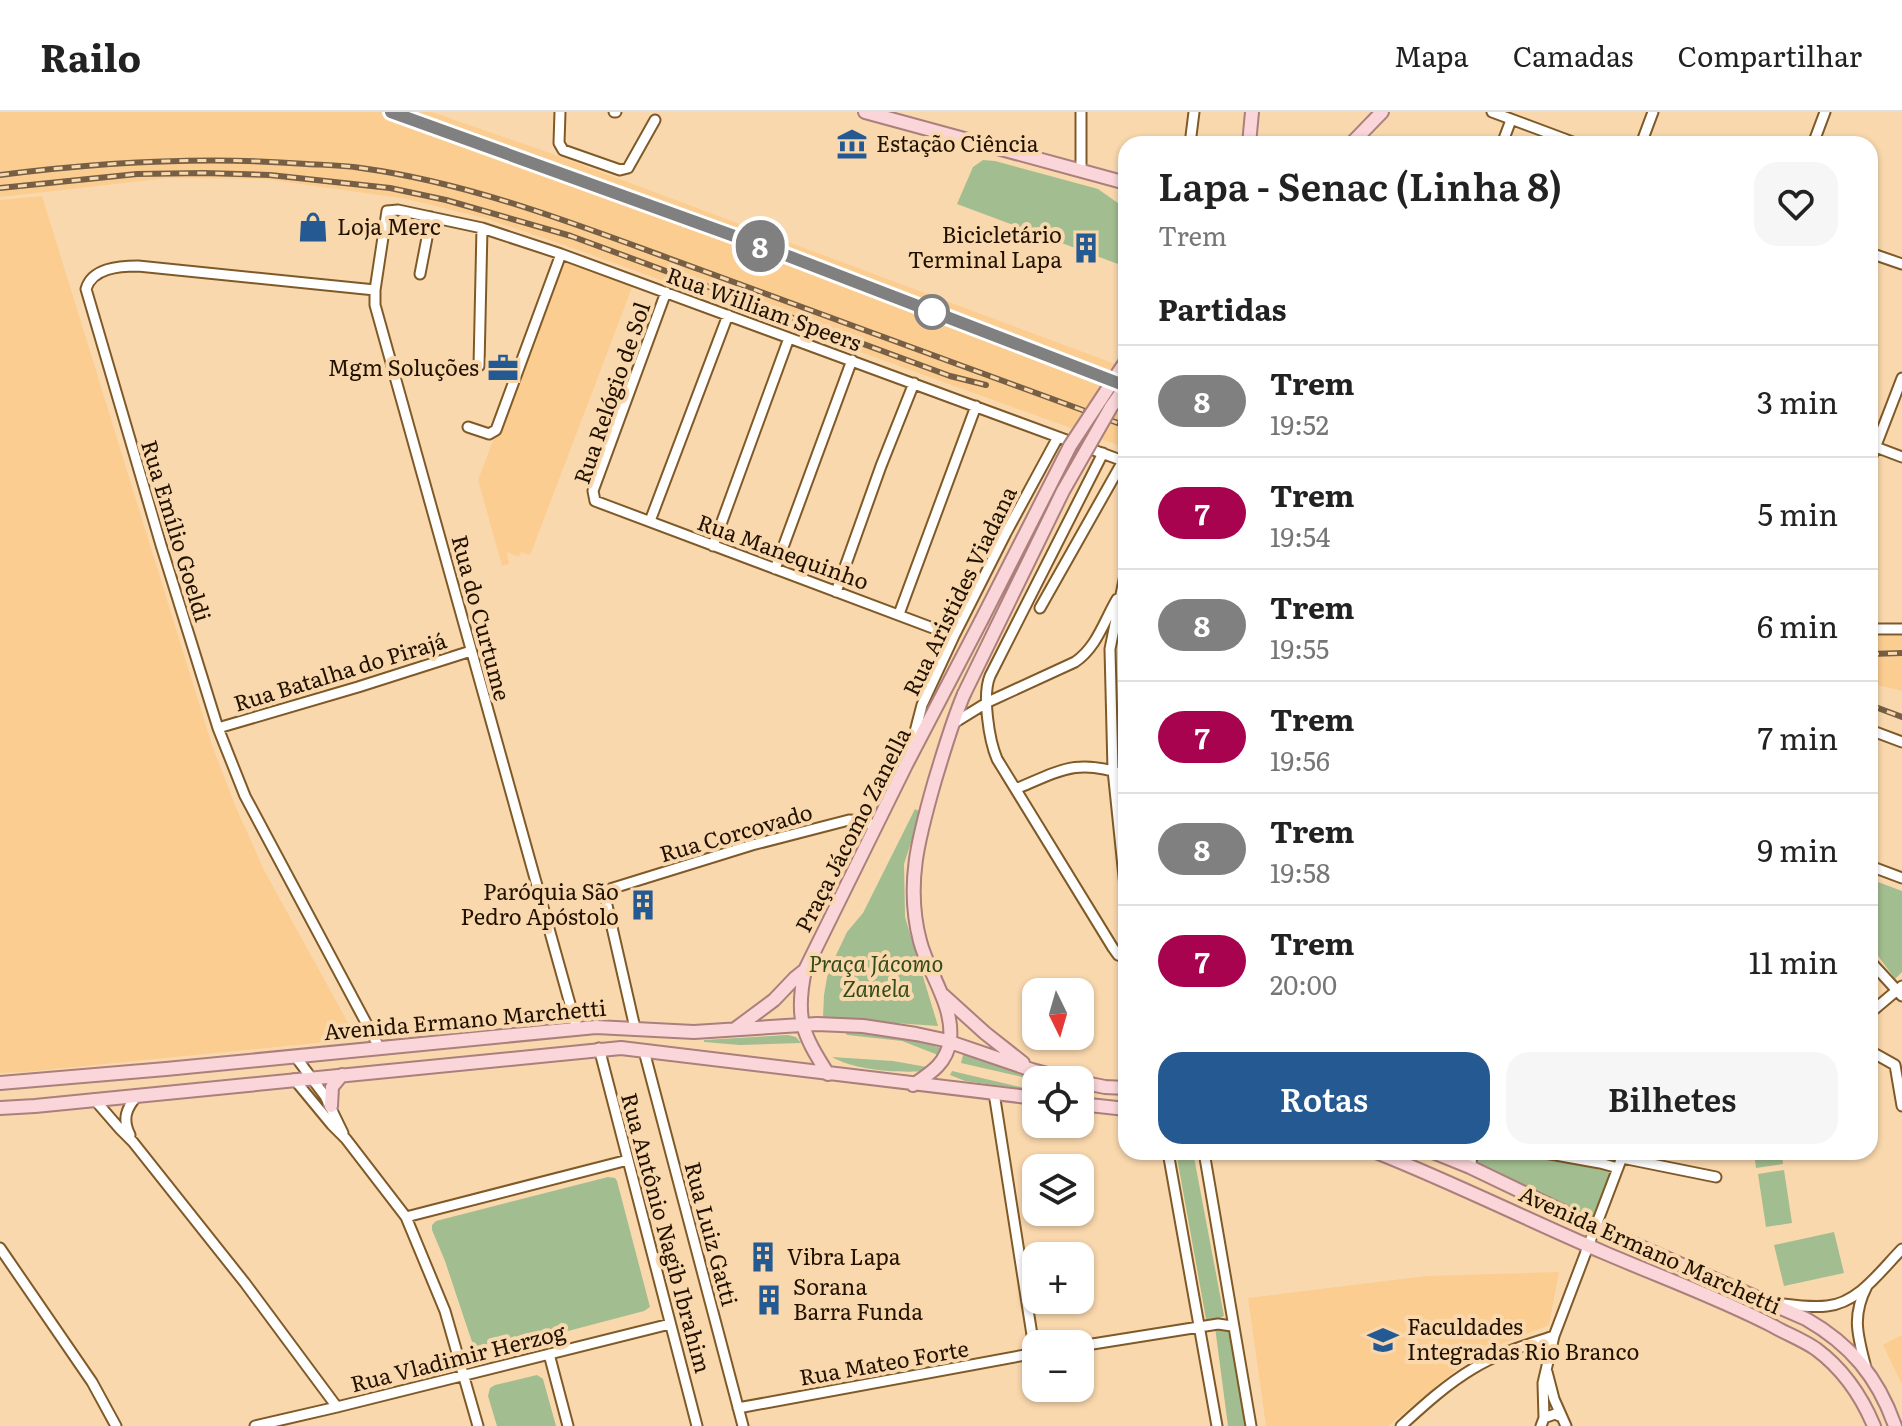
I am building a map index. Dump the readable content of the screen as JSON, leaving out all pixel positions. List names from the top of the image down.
{
  "streets": {
    "main road": ["Praça Jácomo Zanella", "Avenida Ermano Marchetti"],
    "street": [
      "Rua William Speers",
      "Rua Relógio de Sol",
      "Rua Emílio Goeldi",
      "Rua Manequinho",
      "Rua Aristides Viadana",
      "Rua do Curtume",
      "Rua Batalha do Pirajá",
      "Rua Corcovado",
      "Rua Antônio Nagib Ibrahim",
      "Rua Luiz Gatti",
      "Rua Vladimir Herzog",
      "Rua Mateo Forte"
    ]
  },
  "crossings": [
    ["Rua William Speers", "Rua Relógio de Sol"],
    ["Rua William Speers", "Rua Aristides Viadana"],
    ["Rua William Speers", "Rua do Curtume"],
    ["Rua Relógio de Sol", "Rua Manequinho"],
    ["Rua Emílio Goeldi", "Rua do Curtume"],
    ["Rua Emílio Goeldi", "Rua Batalha do Pirajá"],
    ["Rua Emílio Goeldi", "Avenida Ermano Marchetti"],
    ["Rua Manequinho", "Rua Aristides Viadana"],
    ["Rua Aristides Viadana", "Praça Jácomo Zanella"],
    ["Rua do Curtume", "Rua Batalha do Pirajá"],
    ["Rua do Curtume", "Avenida Ermano Marchetti"],
    ["Praça Jácomo Zanella", "Rua Corcovado"],
    ["Praça Jácomo Zanella", "Avenida Ermano Marchetti"],
    ["Rua Corcovado", "Avenida Ermano Marchetti"],
    ["Avenida Ermano Marchetti", "Rua Antônio Nagib Ibrahim"],
    ["Avenida Ermano Marchetti", "Rua Luiz Gatti"],
    ["Rua Antônio Nagib Ibrahim", "Rua Vladimir Herzog"],
    ["Rua Luiz Gatti", "Rua Mateo Forte"]
  ],
  "parks": ["Praça Jácomo Zanela"],
  "places": {
    "museum": ["Estação Ciência"],
    "shop": ["Loja Merc"],
    "building": [
      "Bicicletário Terminal Lapa",
      "Paróquia São Pedro Apóstolo",
      "Vibra Lapa",
      "Sorana Barra Funda"
    ],
    "office": ["Mgm Soluções"],
    "school or university": ["Faculdades Integradas Rio Branco"]
  },
  "north": "bottom",
  "page": {
    "header": "Railo",
    "nav": ["Mapa", "Camadas", "Compartilhar"],
    "on_map": "8",
    "heading": [
      ["Lapa - Senac (Linha 8)", "Trem"],
      "Partidas"
    ],
    "list": [
      {
        "mark": "8",
        "name": "Trem",
        "note": "19:52",
        "value": "3 min"
      },
      {
        "mark": "7",
        "name": "Trem",
        "note": "19:54",
        "value": "5 min"
      },
      {
        "mark": "8",
        "name": "Trem",
        "note": "19:55",
        "value": "6 min"
      },
      {
        "mark": "7",
        "name": "Trem",
        "note": "19:56",
        "value": "7 min"
      },
      {
        "mark": "8",
        "name": "Trem",
        "note": "19:58",
        "value": "9 min"
      },
      {
        "mark": "7",
        "name": "Trem",
        "note": "20:00",
        "value": "11 min"
      }
    ],
    "map_buttons": ["+", "−"],
    "buttons": ["Rotas", "Bilhetes"]
  }
}
